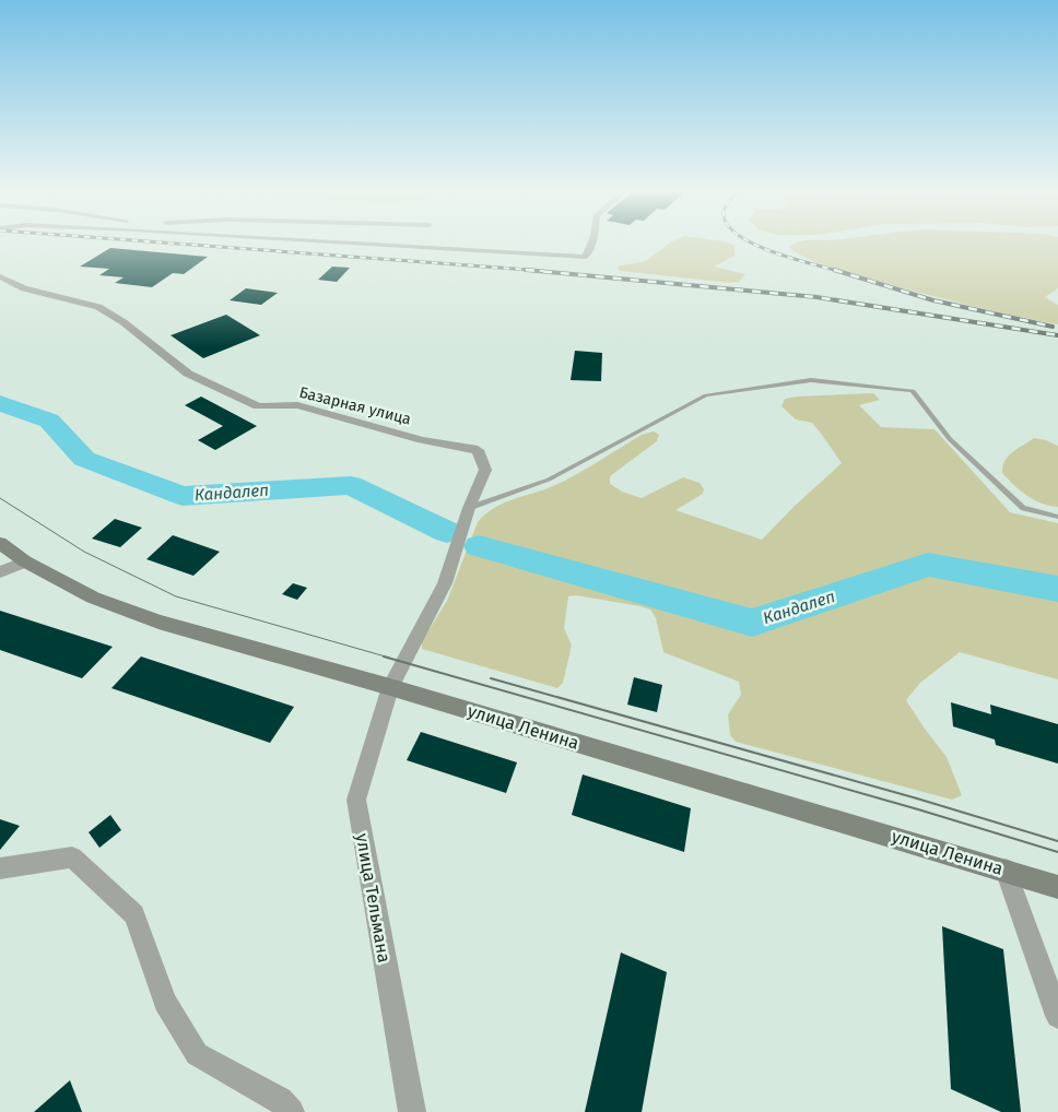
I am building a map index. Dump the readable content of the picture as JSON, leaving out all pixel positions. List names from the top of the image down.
{
  "streets": {
    "main road": ["улица Ленина"],
    "street": ["Базарная улица", "улица Тельмана"]
  },
  "crossings": [
    ["Базарная улица", "улица Ленина"],
    ["Базарная улица", "улица Тельмана"],
    ["улица Ленина", "улица Тельмана"]
  ],
  "water": ["Кандалеп"]
}
